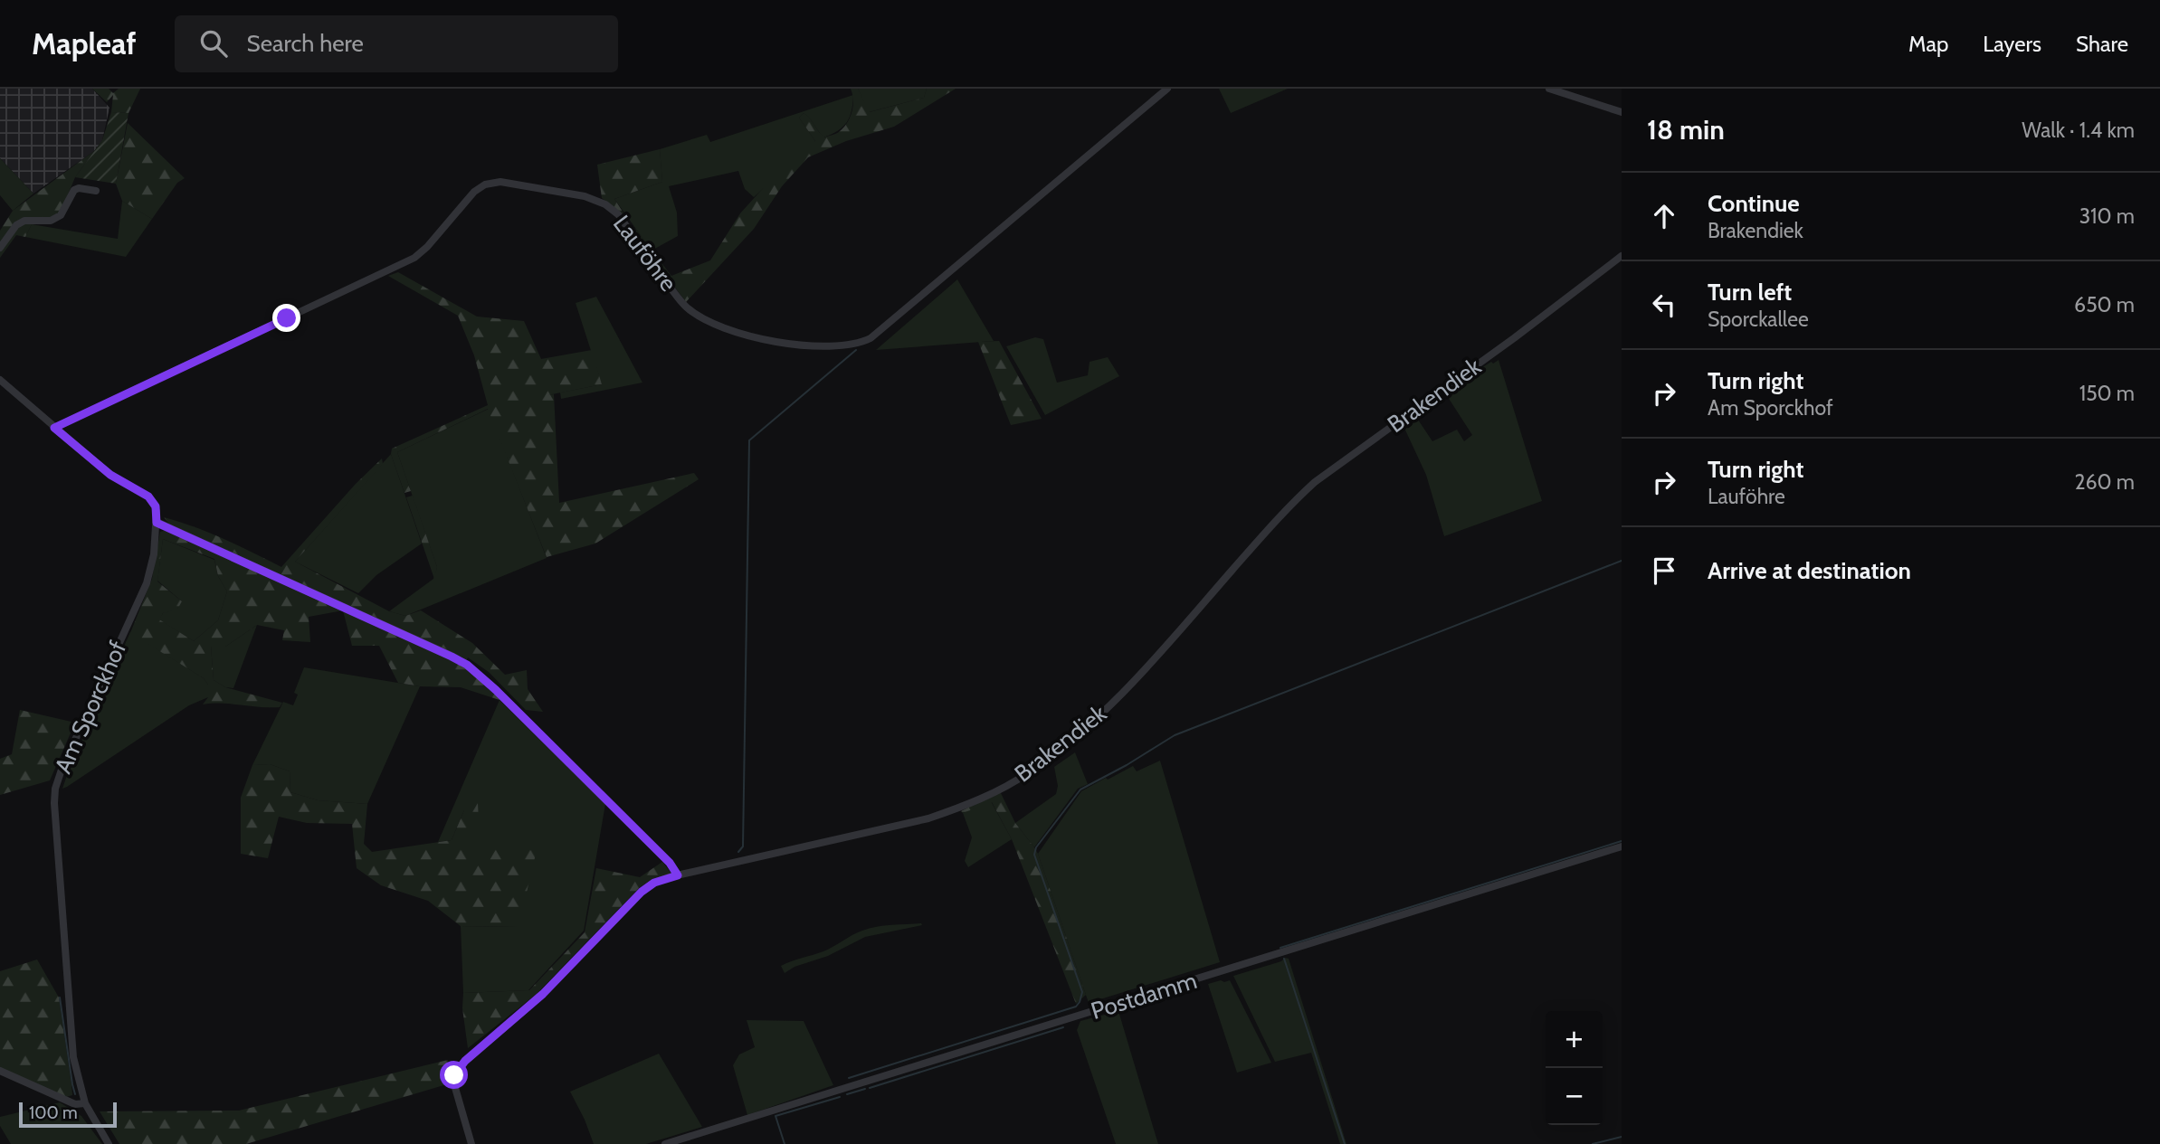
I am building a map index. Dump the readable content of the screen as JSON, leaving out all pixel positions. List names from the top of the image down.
{
  "streets": {
    "street": [
      "Lauföhre",
      "Brakendiek",
      "Am Sporckhof",
      "Postdamm"
    ]
  },
  "crossings": [
    ["Lauföhre", "Am Sporckhof"]
  ],
  "scale_bar": "100 m",
  "page": {
    "header": "Mapleaf",
    "search": "Search here",
    "nav": ["Map", "Layers", "Share"],
    "heading": ["18 min", "Walk · 1.4 km"],
    "list": [
      ["Continue", "Brakendiek", "310 m"],
      ["Turn left", "Sporckallee", "650 m"],
      ["Turn right", "Am Sporckhof", "150 m"],
      ["Turn right", "Lauföhre", "260 m"],
      "Arrive at destination"
    ],
    "map_buttons": ["+", "−"],
    "scale": "100 m"
  }
}
